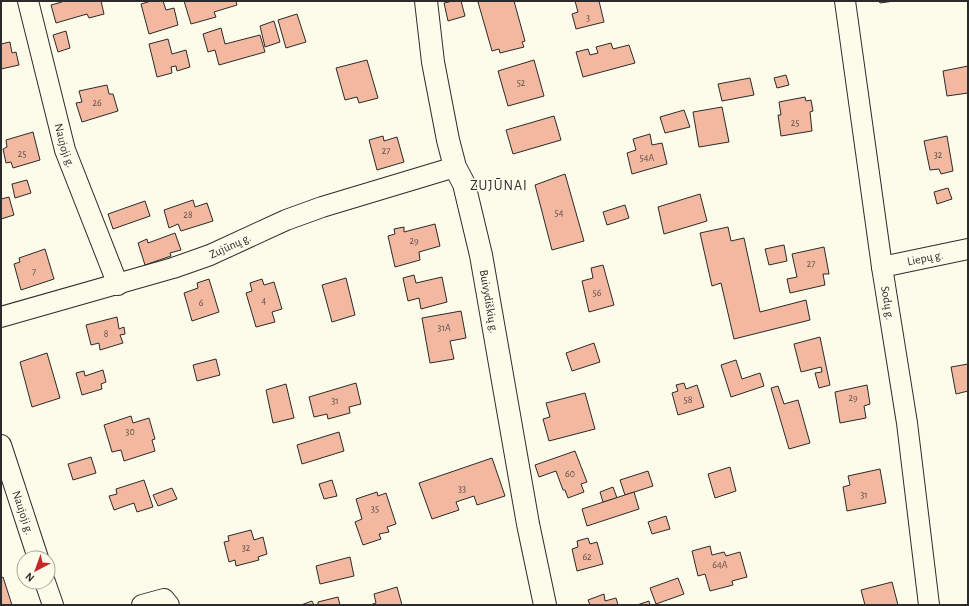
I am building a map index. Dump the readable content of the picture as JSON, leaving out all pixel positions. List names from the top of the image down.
{
  "streets": {
    "main road": ["Buivydiškių g."],
    "street": [
      "Naujoji g.",
      "Zujūnų g.",
      "Liepų g.",
      "Sodų g."
    ]
  },
  "crossings": [
    ["Naujoji g.", "Zujūnų g."],
    ["Zujūnų g.", "Buivydiškių g."],
    ["Liepų g.", "Sodų g."]
  ],
  "districts": ["ZUJŪNAI"],
  "house_numbers": [
    "3",
    "52",
    "26",
    "25",
    "27",
    "25",
    "32",
    "54A",
    "54",
    "28",
    "29",
    "27",
    "7",
    "56",
    "4",
    "6",
    "31A",
    "8",
    "29",
    "58",
    "31",
    "30",
    "60",
    "33",
    "31",
    "35",
    "32",
    "62",
    "64A"
  ],
  "north": "bottom left"
}
